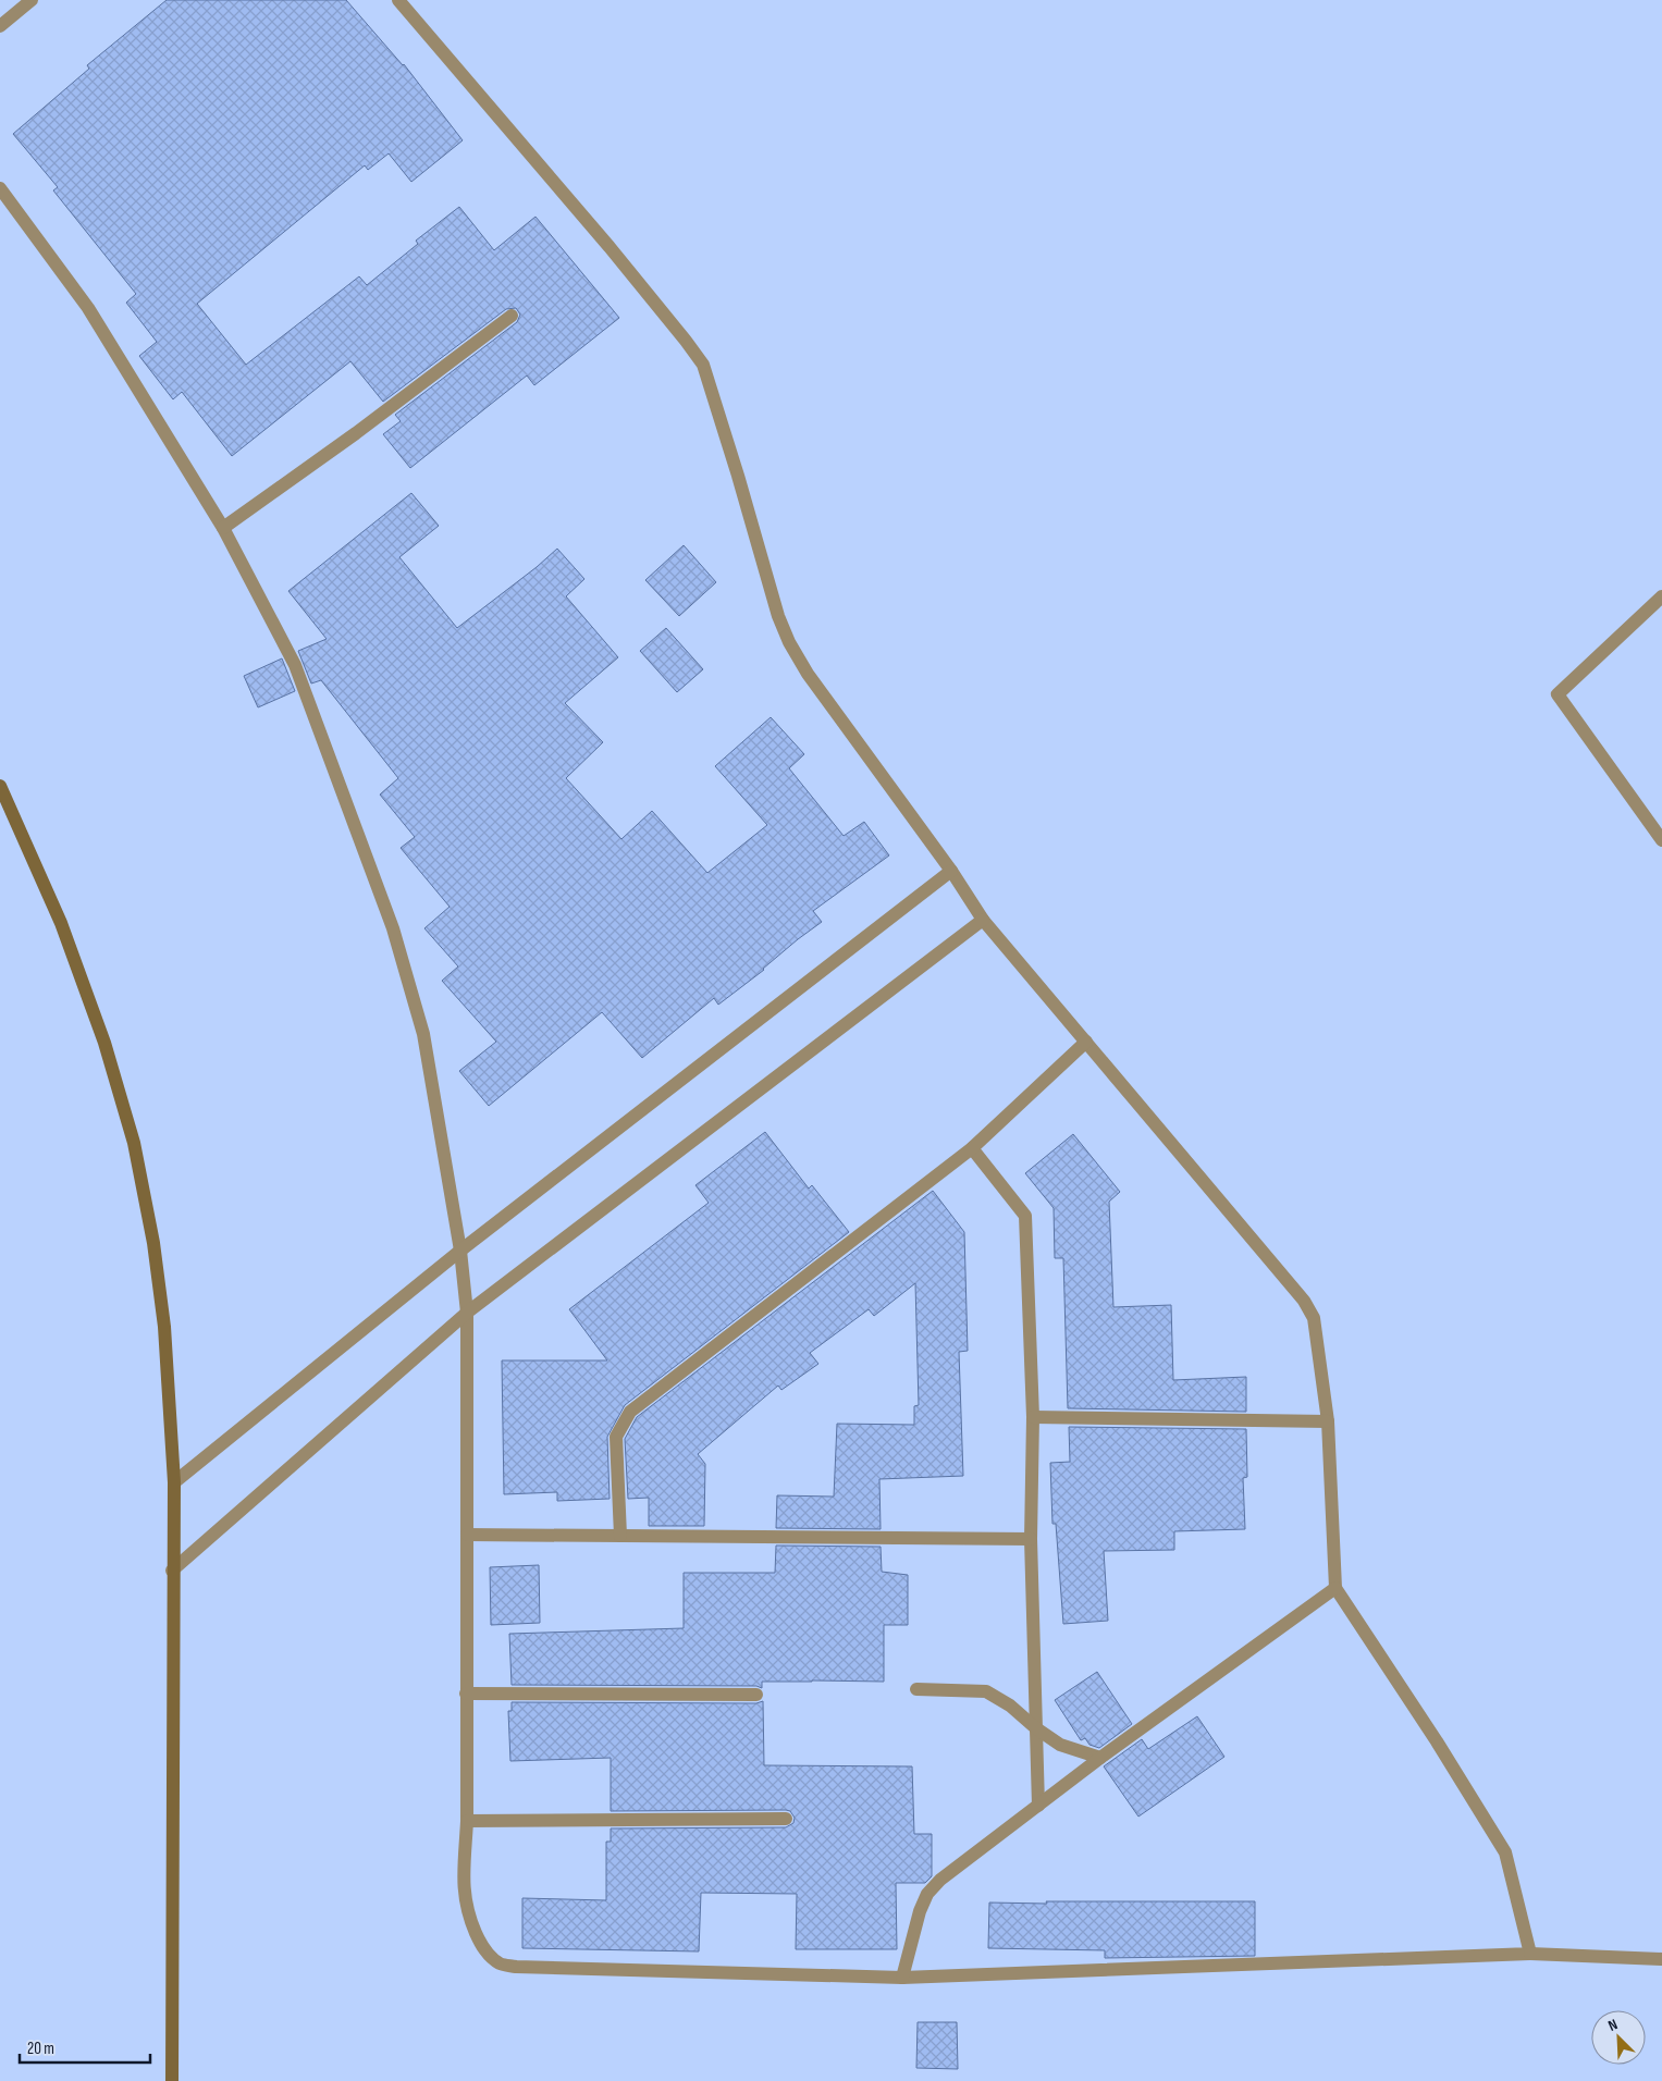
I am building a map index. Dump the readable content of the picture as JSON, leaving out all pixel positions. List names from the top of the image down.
{
  "scale_bar": "20 m",
  "north": "top left"
}
